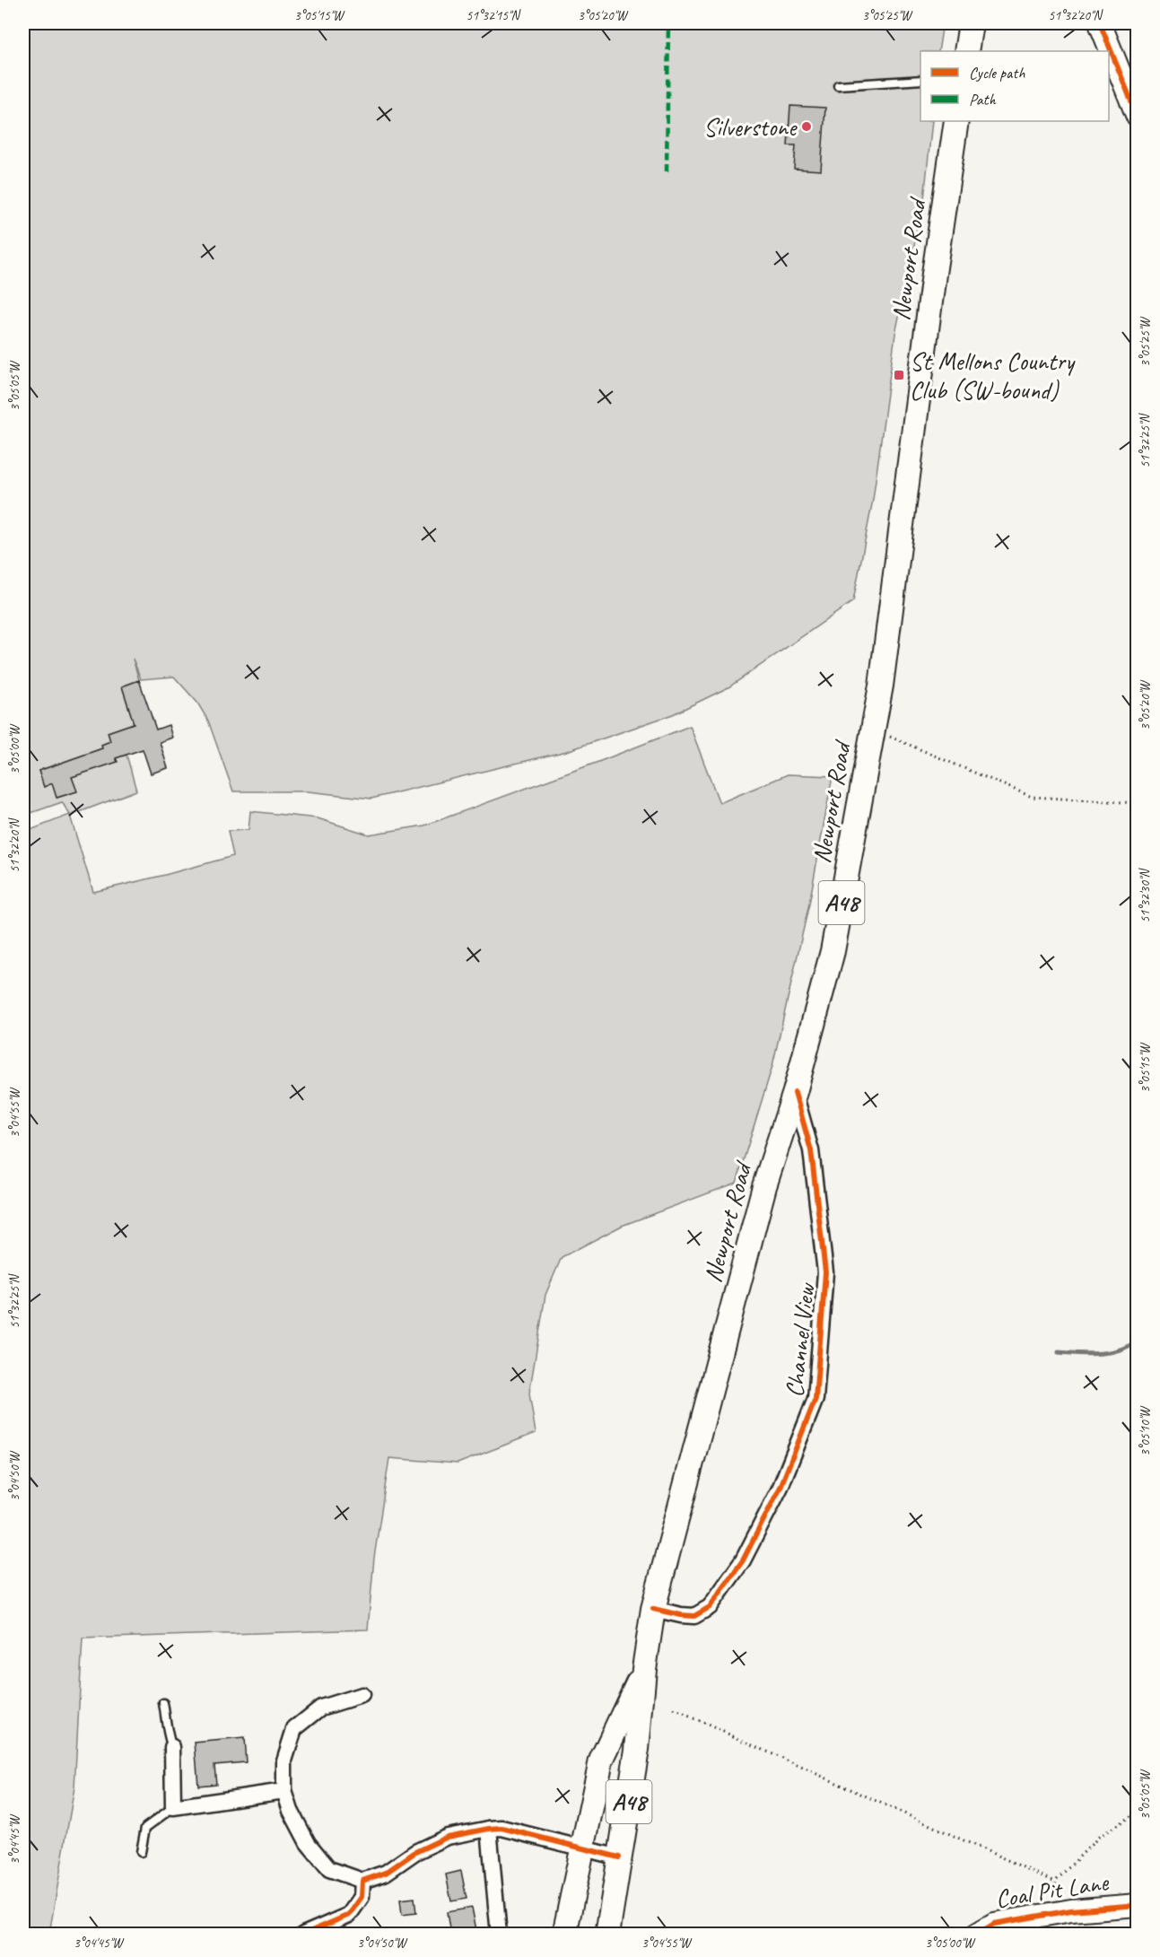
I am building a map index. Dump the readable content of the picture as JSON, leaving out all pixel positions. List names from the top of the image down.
{
  "streets": {
    "main road": ["Newport Road", "A48"],
    "street": ["Channel View", "Coal Pit Lane"]
  },
  "crossings": [
    ["Newport Road", "Channel View"]
  ],
  "places": {
    "other": ["Silverstone"],
    "transit": ["St Mellons Country Club (SW-bound)"]
  },
  "legend": ["Cycle path", "Path"],
  "coordinates": [
    "3°05'15\"W",
    "51°32'15\"N",
    "3°05'20\"W",
    "3°05'25\"W",
    "51°32'20\"N",
    "3°05'05\"W",
    "51°32'25\"N",
    "3°05'00\"W",
    "51°32'30\"N",
    "3°04'55\"W",
    "3°05'10\"W",
    "3°04'50\"W",
    "3°04'45\"W"
  ]
}
